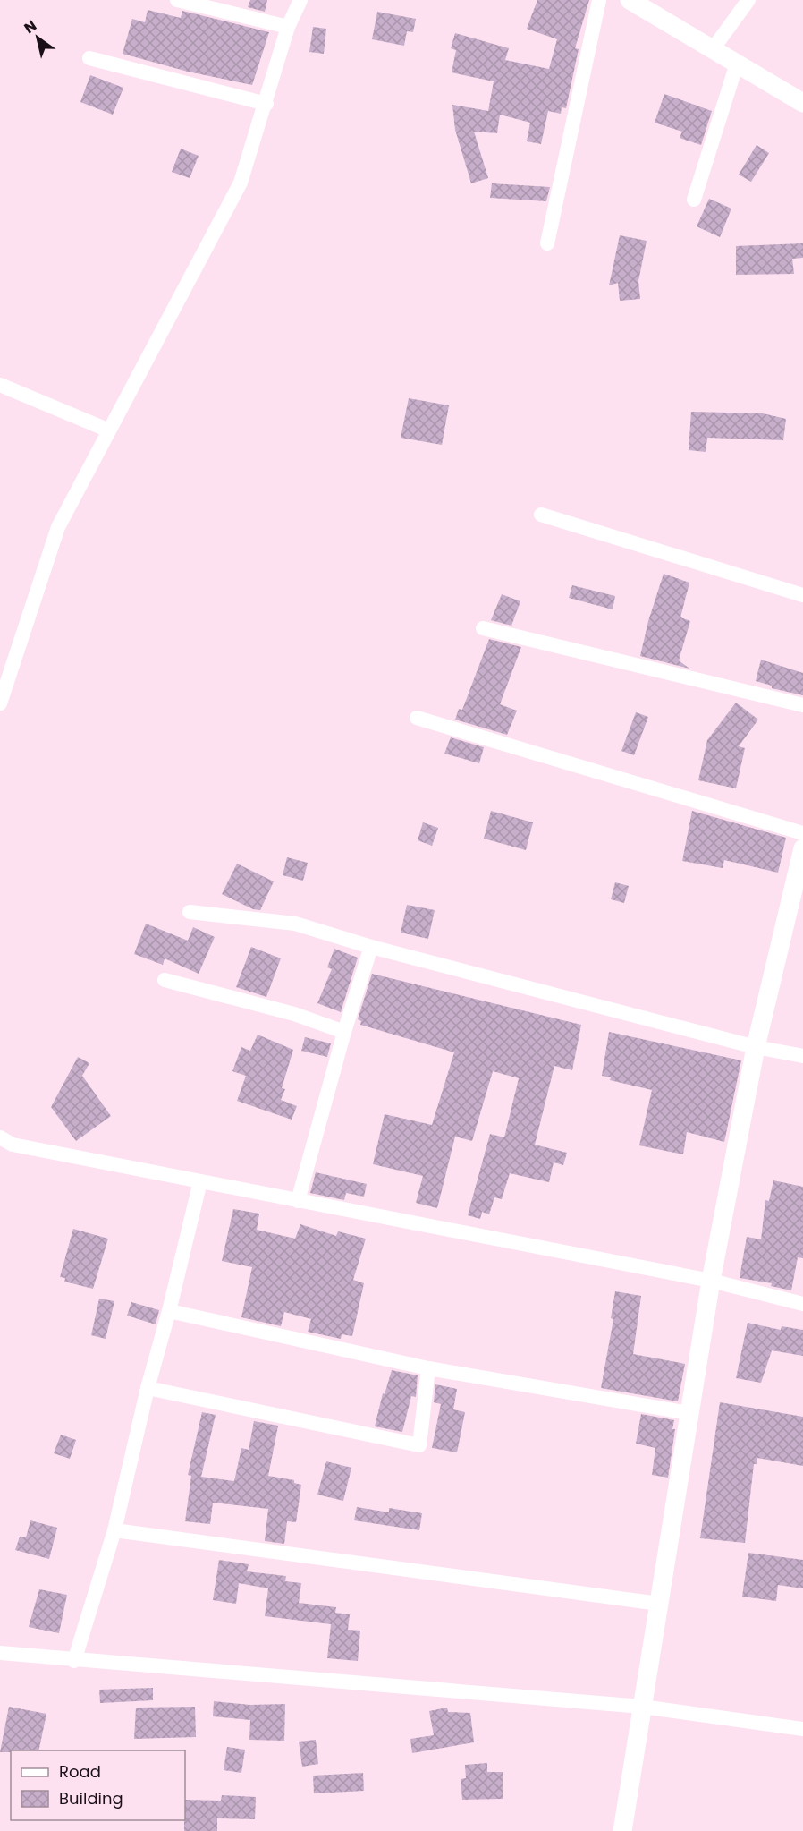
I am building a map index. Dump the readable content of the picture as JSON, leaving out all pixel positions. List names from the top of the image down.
{
  "legend": ["Road", "Building"],
  "north": "top left"
}
